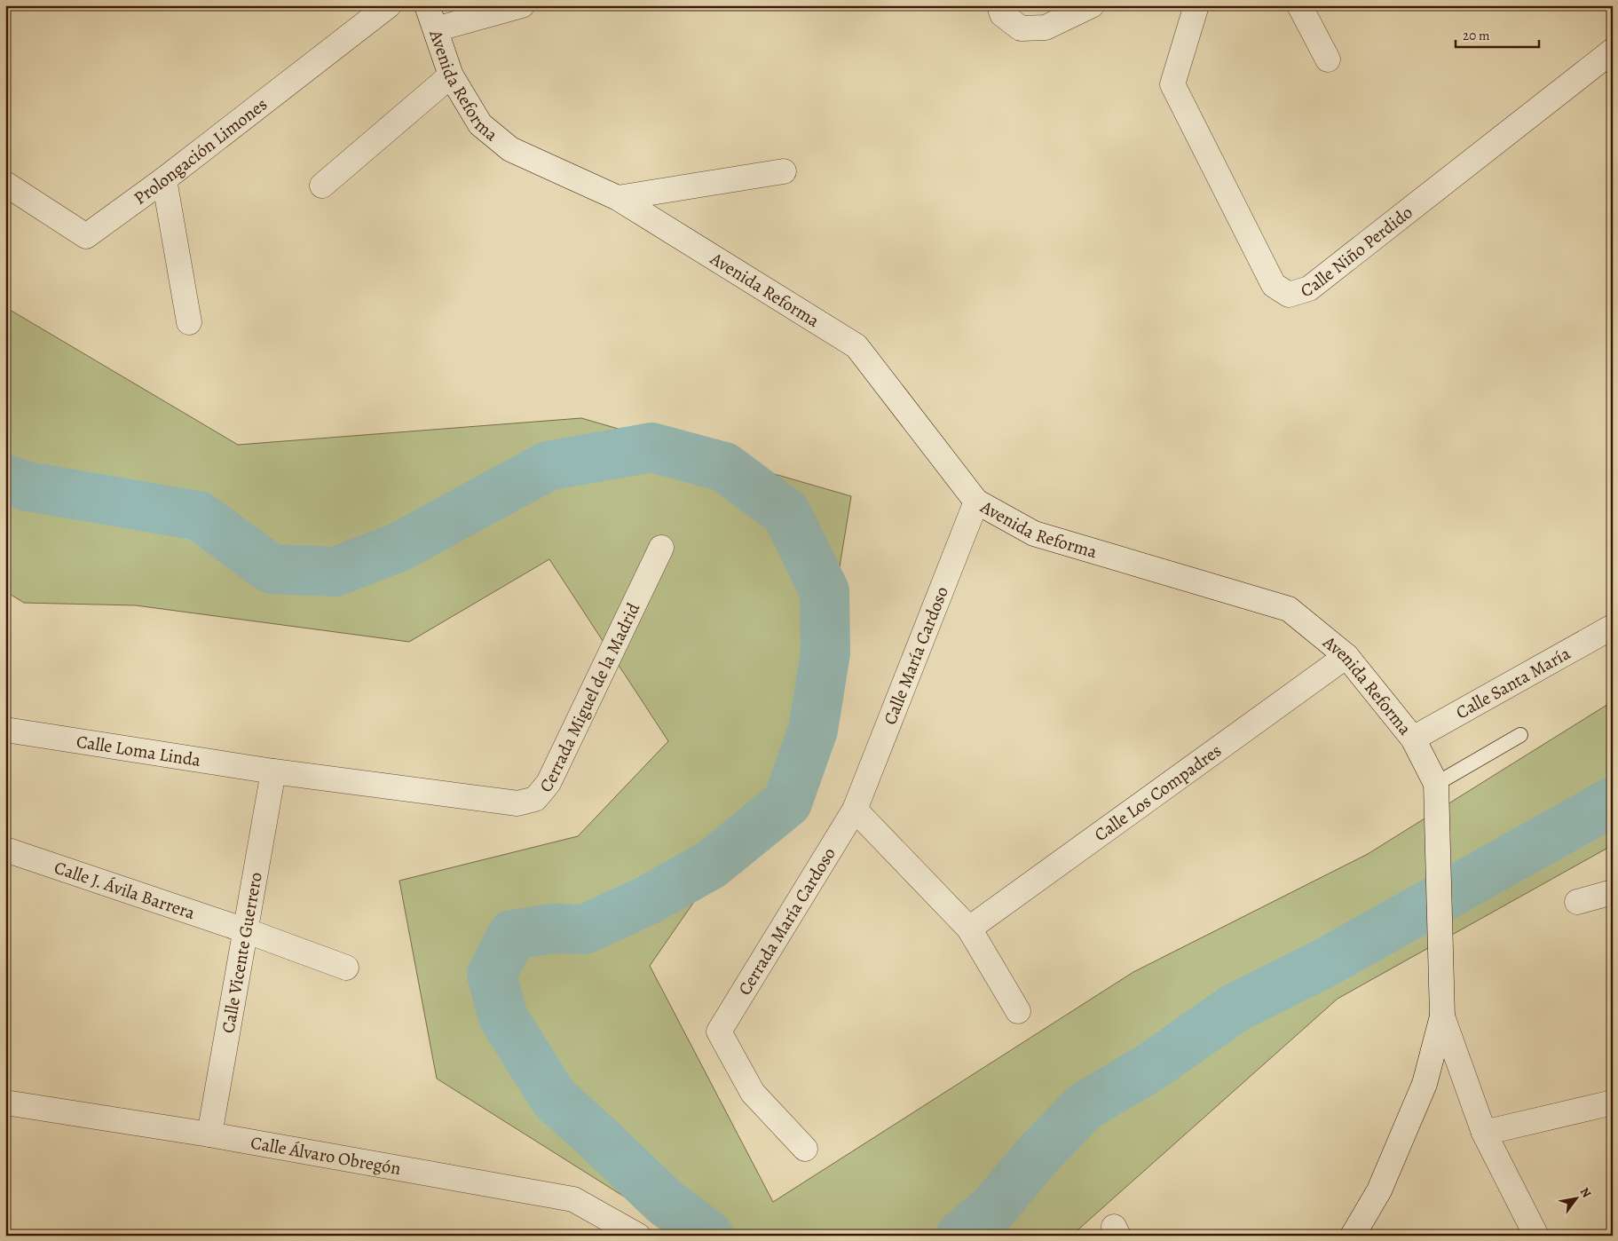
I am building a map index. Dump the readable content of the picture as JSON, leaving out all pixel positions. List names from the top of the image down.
{
  "streets": {
    "street": [
      "Avenida Reforma",
      "Prolongación Limones",
      "Calle Niño Perdido",
      "Calle María Cardoso",
      "Calle Santa María",
      "Cerrada Miguel de la Madrid",
      "Calle Loma Linda",
      "Calle Los Compadres",
      "Calle J. Ávila Barrera",
      "Cerrada María Cardoso",
      "Calle Vicente Guerrero",
      "Calle Álvaro Obregón"
    ]
  },
  "crossings": [
    ["Avenida Reforma", "Calle María Cardoso"],
    ["Avenida Reforma", "Calle Santa María"],
    ["Avenida Reforma", "Calle Los Compadres"],
    ["Calle María Cardoso", "Cerrada María Cardoso"],
    ["Cerrada Miguel de la Madrid", "Calle Loma Linda"],
    ["Cerrada Miguel de la Madrid", "Calle Vicente Guerrero"],
    ["Calle Loma Linda", "Calle Vicente Guerrero"],
    ["Calle J. Ávila Barrera", "Calle Vicente Guerrero"],
    ["Calle Vicente Guerrero", "Calle Álvaro Obregón"]
  ],
  "scale_bar": "20 m",
  "north": "top right"
}
